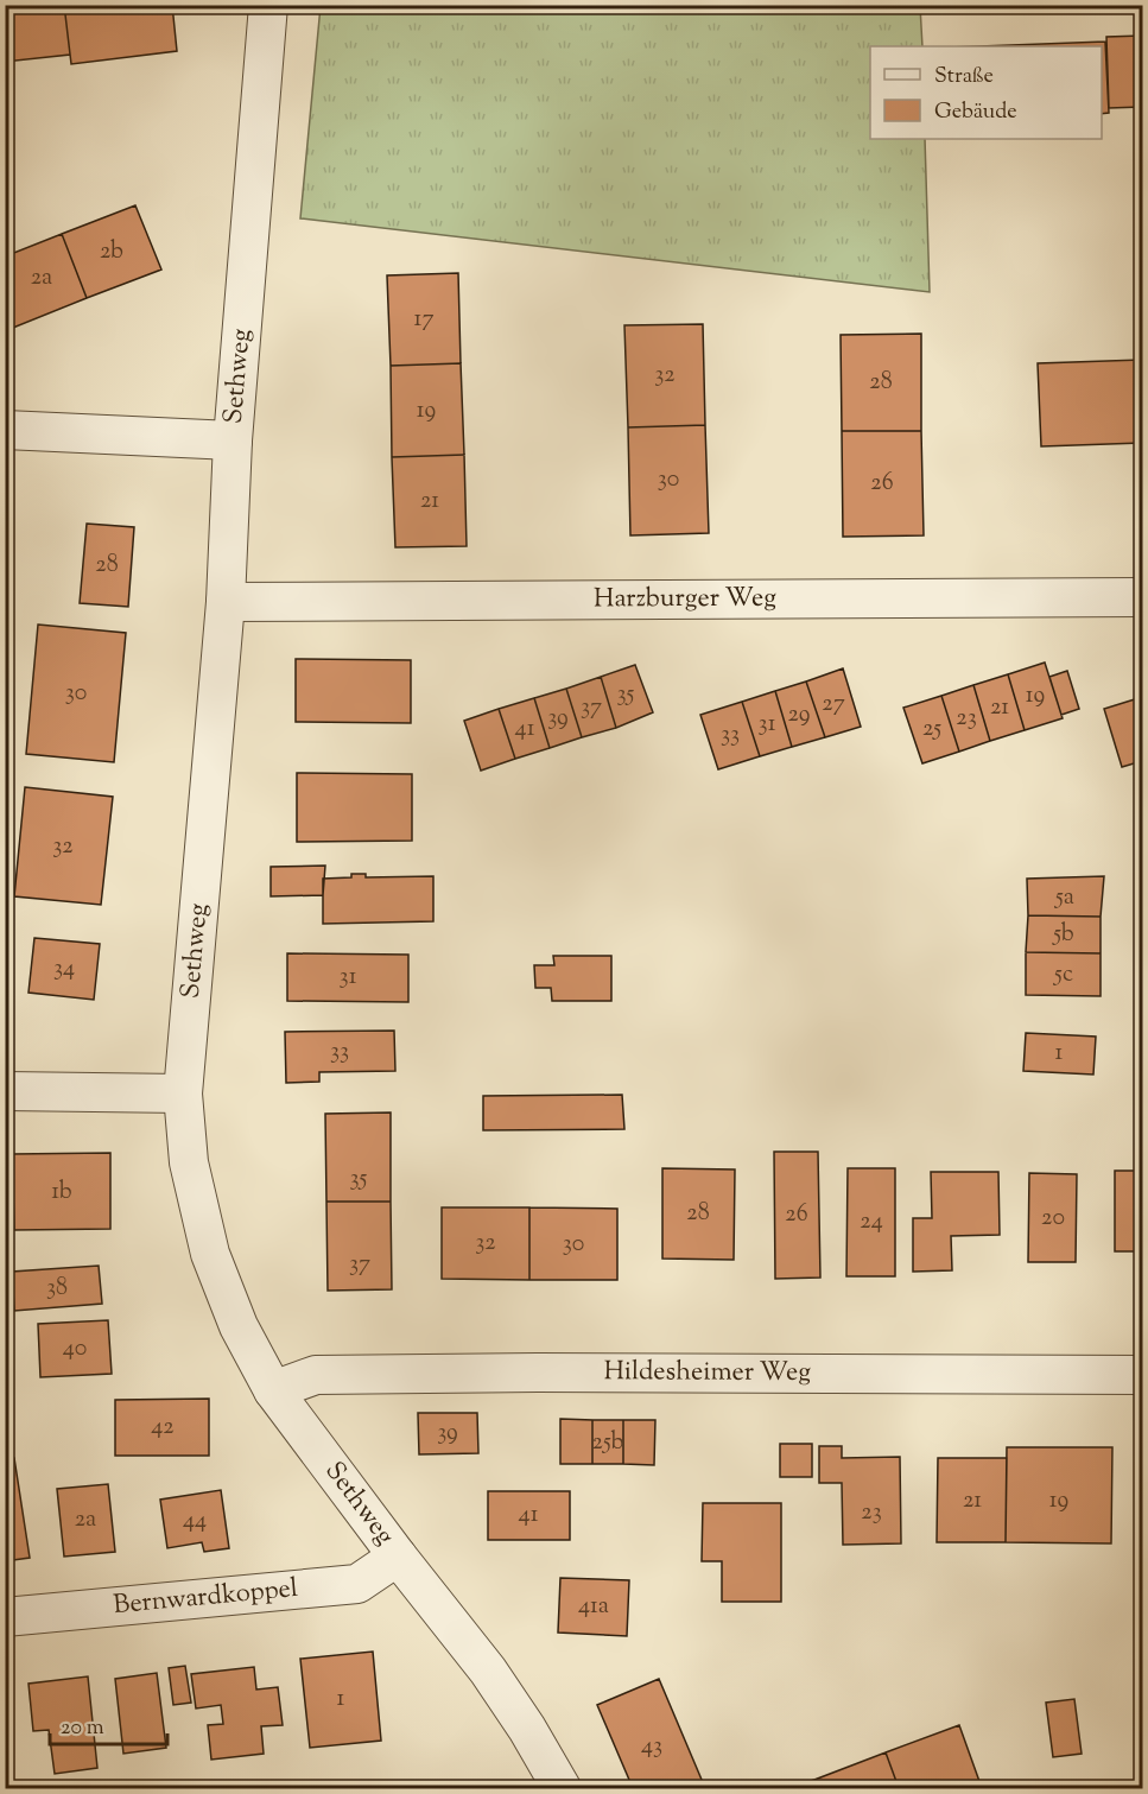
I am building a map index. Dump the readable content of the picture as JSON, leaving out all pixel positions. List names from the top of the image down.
{
  "streets": {
    "street": [
      "Sethweg",
      "Harzburger Weg",
      "Hildesheimer Weg",
      "Bernwardkoppel"
    ]
  },
  "crossings": [
    ["Sethweg", "Harzburger Weg"],
    ["Sethweg", "Hildesheimer Weg"],
    ["Sethweg", "Bernwardkoppel"]
  ],
  "house_numbers": [
    "2b",
    "2a",
    "17",
    "32",
    "28",
    "19",
    "30",
    "26",
    "21",
    "28",
    "30",
    "35",
    "19",
    "27",
    "37",
    "21",
    "29",
    "39",
    "23",
    "31",
    "41",
    "25",
    "33",
    "32",
    "5a",
    "5b",
    "34",
    "5c",
    "31",
    "33",
    "1",
    "35",
    "1b",
    "28",
    "26",
    "20",
    "24",
    "32",
    "30",
    "37",
    "38",
    "40",
    "42",
    "39",
    "25b",
    "21",
    "19",
    "23",
    "41",
    "2a",
    "44",
    "41a",
    "1",
    "43"
  ],
  "legend": ["Straße", "Gebäude"],
  "scale_bar": "20 m"
}
